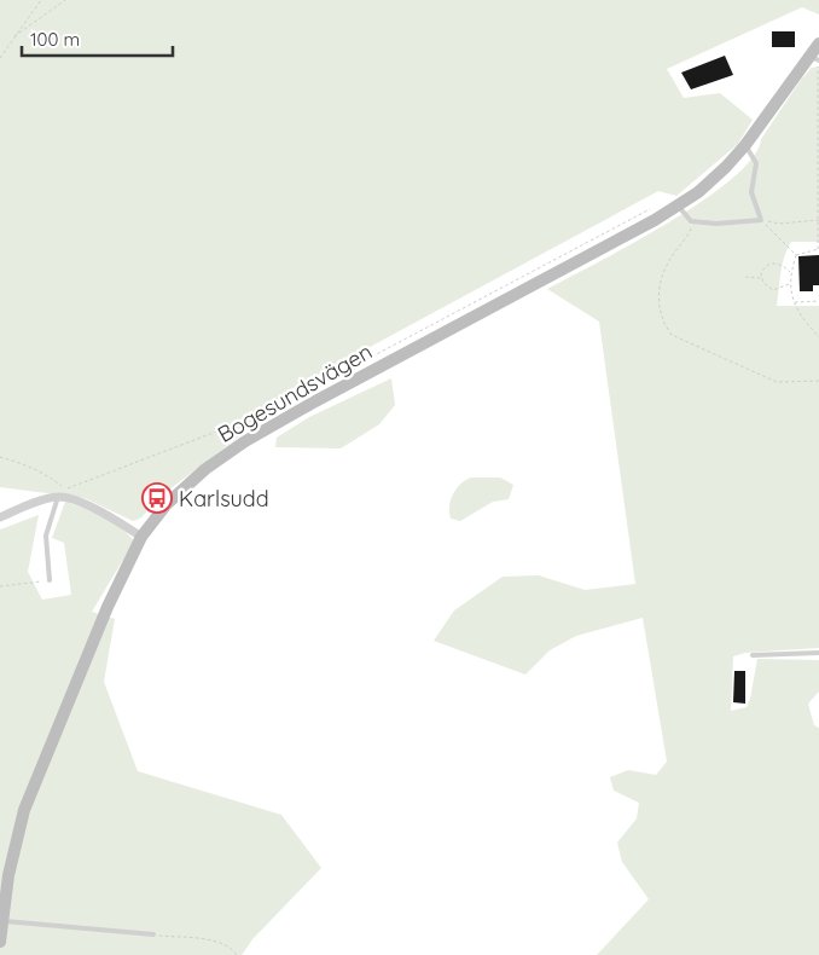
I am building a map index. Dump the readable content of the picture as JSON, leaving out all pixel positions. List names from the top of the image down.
{
  "streets": {
    "street": ["Bogesundsvägen"]
  },
  "places": {
    "bus stop": ["Karlsudd"]
  },
  "scale_bar": "100 m"
}
